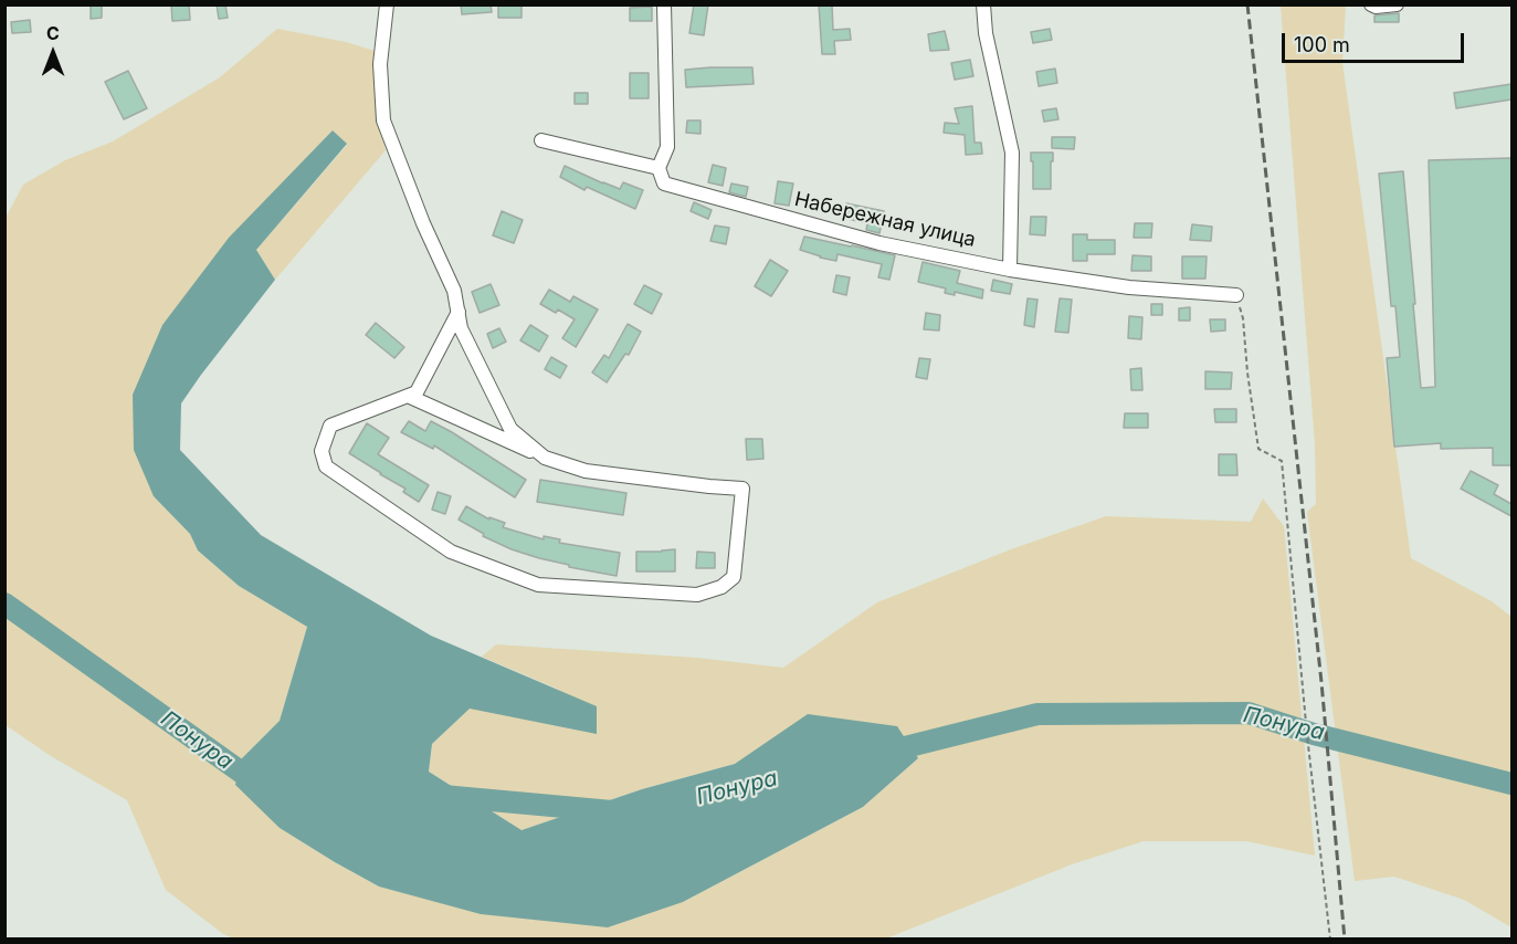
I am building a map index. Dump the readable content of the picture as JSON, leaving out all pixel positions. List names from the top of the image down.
{
  "streets": {
    "street": ["Набережная улица"]
  },
  "water": ["Понура"],
  "scale_bar": "100 m",
  "north": "top"
}
